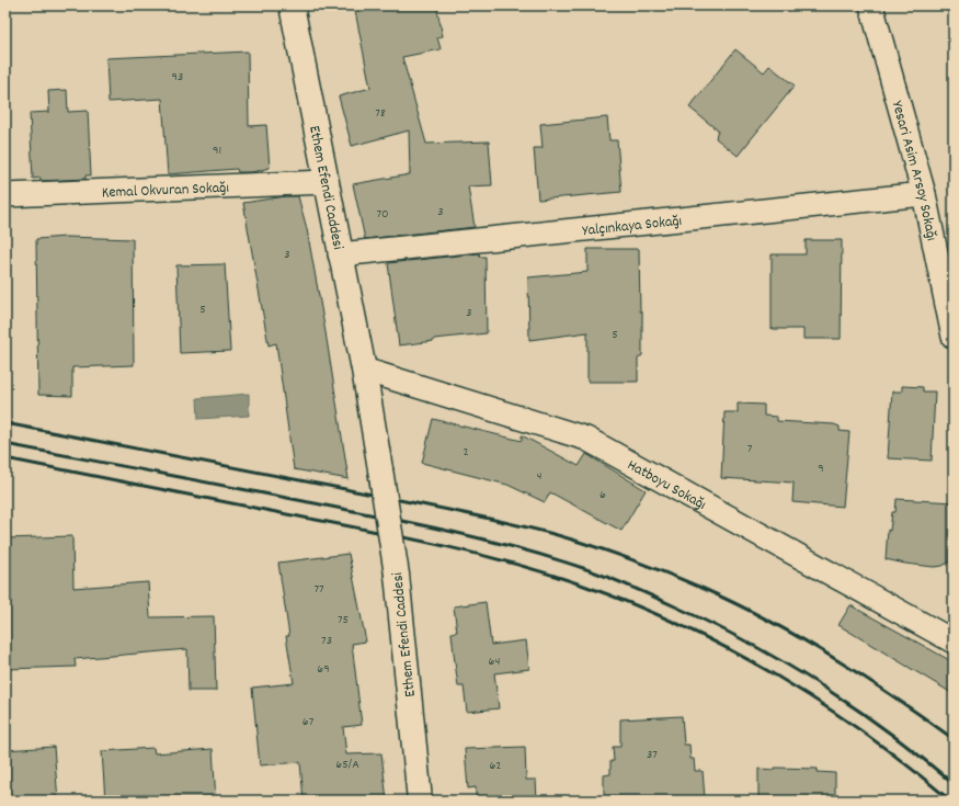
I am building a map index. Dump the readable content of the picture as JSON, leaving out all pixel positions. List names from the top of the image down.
{
  "streets": {
    "main road": ["Ethem Efendi Caddesi"],
    "street": [
      "Yesari Asim Arsoy Sokağı",
      "Kemal Okvuran Sokağı",
      "Yalçınkaya Sokağı",
      "Hatboyu Sokağı"
    ]
  },
  "crossings": [
    ["Yesari Asim Arsoy Sokağı", "Yalçınkaya Sokağı"],
    ["Ethem Efendi Caddesi", "Kemal Okvuran Sokağı"],
    ["Ethem Efendi Caddesi", "Yalçınkaya Sokağı"],
    ["Ethem Efendi Caddesi", "Hatboyu Sokağı"]
  ],
  "house_numbers": [
    "93",
    "78",
    "91",
    "3",
    "70",
    "3",
    "5",
    "3",
    "5",
    "7",
    "2",
    "9",
    "4",
    "6",
    "77",
    "75",
    "73",
    "64",
    "69",
    "67",
    "37",
    "65/A",
    "62"
  ]
}
